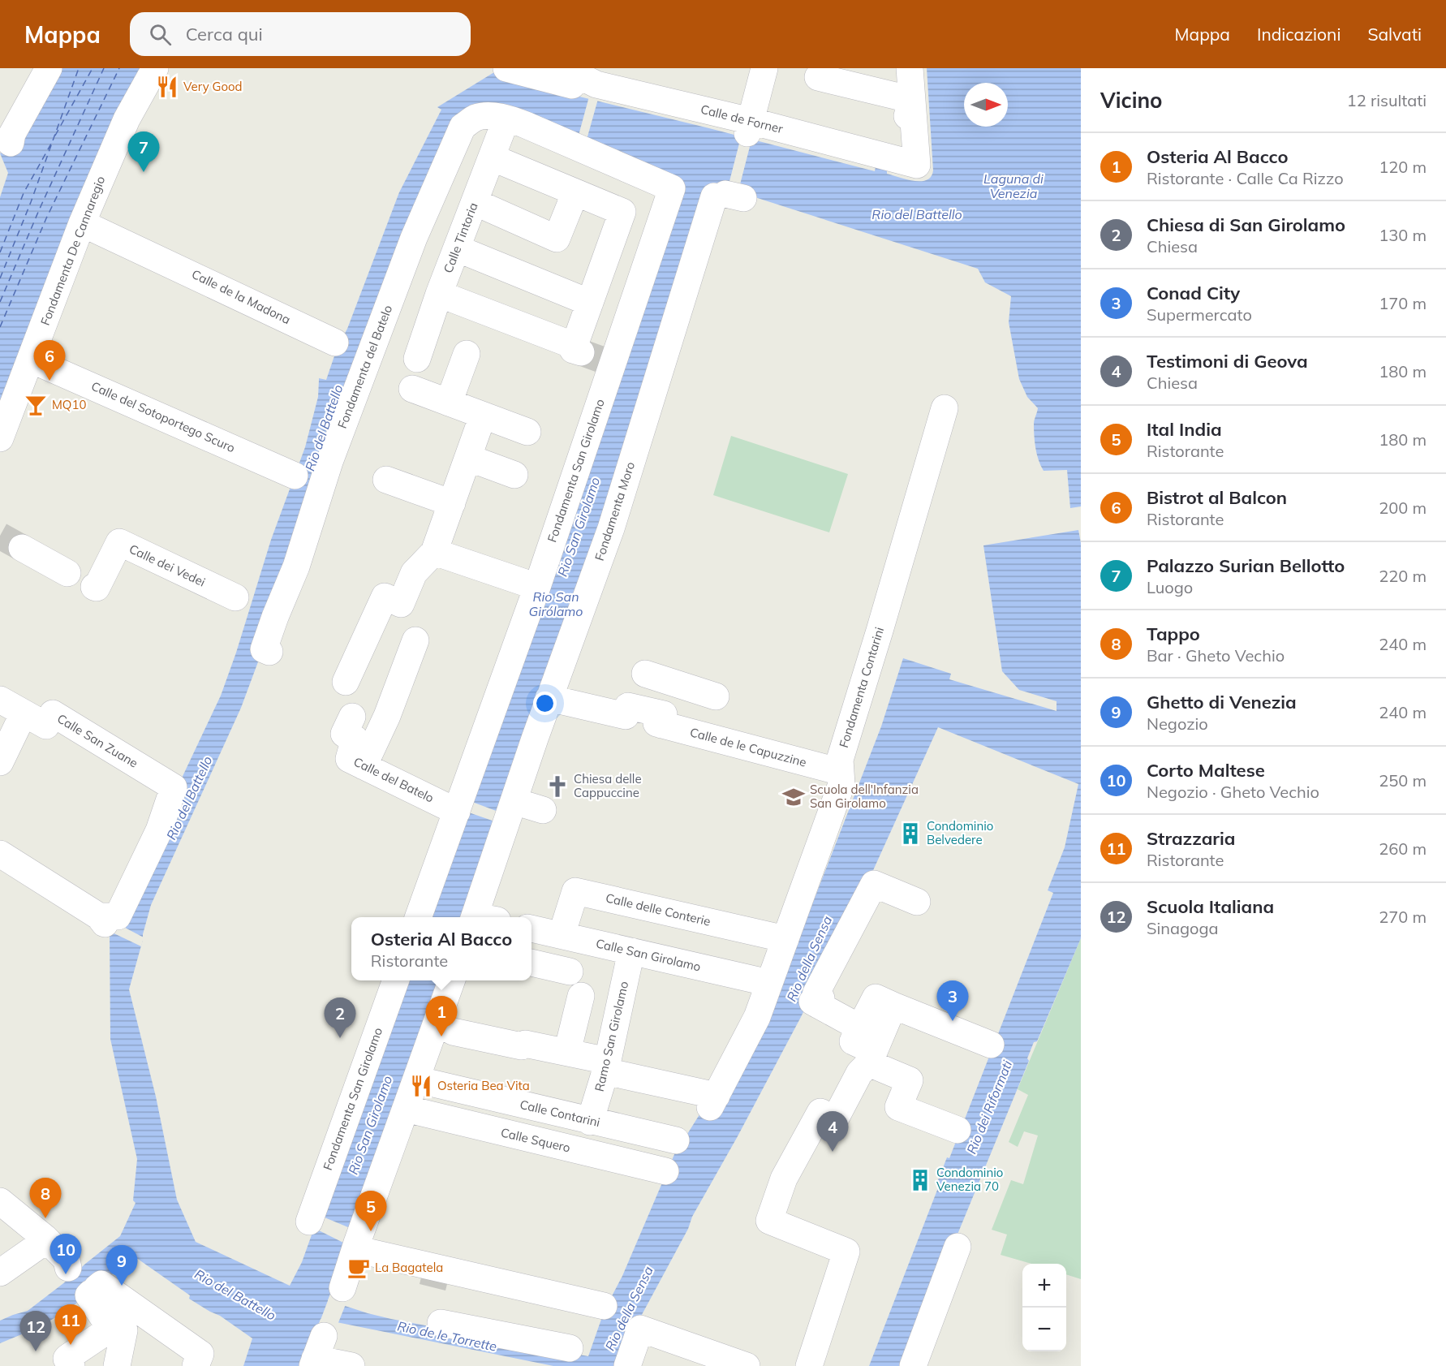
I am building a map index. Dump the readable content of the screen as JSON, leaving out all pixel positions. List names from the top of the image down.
{
  "streets": {
    "street": [
      "Calle de Forner",
      "Calle Tintoria",
      "Fondamenta De Cannaregio",
      "Calle de la Madona",
      "Fondamenta del Batelo",
      "Calle del Sotoportego Scuro",
      "Fondamenta San Girolamo",
      "Fondamenta Moro",
      "Calle dei Vedei",
      "Fondamenta Contarini",
      "Calle San Zuane",
      "Calle de le Capuzzine",
      "Calle del Batelo",
      "Calle delle Conterie",
      "Calle San Girolamo",
      "Ramo San Girolamo",
      "Calle Contarini",
      "Calle Squero"
    ]
  },
  "crossings": [
    ["Calle Tintoria", "Fondamenta del Batelo"],
    ["Calle Tintoria", "Fondamenta San Girolamo"],
    ["Fondamenta De Cannaregio", "Calle de la Madona"],
    ["Fondamenta De Cannaregio", "Calle del Sotoportego Scuro"],
    ["Fondamenta del Batelo", "Fondamenta San Girolamo"],
    ["Fondamenta del Batelo", "Calle dei Vedei"],
    ["Fondamenta San Girolamo", "Calle del Batelo"],
    ["Fondamenta Moro", "Calle de le Capuzzine"],
    ["Fondamenta Contarini", "Calle de le Capuzzine"],
    ["Fondamenta Contarini", "Calle delle Conterie"],
    ["Fondamenta Contarini", "Calle San Girolamo"],
    ["Fondamenta Contarini", "Ramo San Girolamo"],
    ["Calle delle Conterie", "Calle San Girolamo"],
    ["Calle San Girolamo", "Ramo San Girolamo"],
    ["Ramo San Girolamo", "Calle Contarini"]
  ],
  "water": [
    "Laguna di Venezia",
    "Rio del Battello",
    "Rio San Girolamo",
    "Rio San Girólamo",
    "Rio della Sensa",
    "Rio dei Riformati",
    "Rio de le Torrette"
  ],
  "places": {
    "restaurant": ["Very Good", "Osteria Bea Vita"],
    "bar": ["MQ10"],
    "church": ["Chiesa delle Cappuccine"],
    "school or university": ["Scuola dell'Infanzia San Girolamo"],
    "building": ["Condominio Belvedere", "Condominio Venezia 70"],
    "cafe": ["La Bagatela"]
  },
  "north": "right",
  "page": {
    "header": "Mappa",
    "search": "Cerca qui",
    "nav": ["Mappa", "Indicazioni", "Salvati"],
    "heading": ["Vicino", "12 risultati"],
    "pins": [
      "7",
      "6",
      "3",
      "1",
      "2",
      "4",
      "8",
      "5",
      "10",
      "9",
      "11",
      "12"
    ],
    "list": [
      {
        "mark": "1",
        "name": "Osteria Al Bacco",
        "note": "Ristorante · Calle Ca Rizzo",
        "value": "120 m"
      },
      {
        "mark": "2",
        "name": "Chiesa di San Girolamo",
        "note": "Chiesa",
        "value": "130 m"
      },
      {
        "mark": "3",
        "name": "Conad City",
        "note": "Supermercato",
        "value": "170 m"
      },
      {
        "mark": "4",
        "name": "Testimoni di Geova",
        "note": "Chiesa",
        "value": "180 m"
      },
      {
        "mark": "5",
        "name": "Ital India",
        "note": "Ristorante",
        "value": "180 m"
      },
      {
        "mark": "6",
        "name": "Bistrot al Balcon",
        "note": "Ristorante",
        "value": "200 m"
      },
      {
        "mark": "7",
        "name": "Palazzo Surian Bellotto",
        "note": "Luogo",
        "value": "220 m"
      },
      {
        "mark": "8",
        "name": "Tappo",
        "note": "Bar · Gheto Vechio",
        "value": "240 m"
      },
      {
        "mark": "9",
        "name": "Ghetto di Venezia",
        "note": "Negozio",
        "value": "240 m"
      },
      {
        "mark": "10",
        "name": "Corto Maltese",
        "note": "Negozio · Gheto Vechio",
        "value": "250 m"
      },
      {
        "mark": "11",
        "name": "Strazzaria",
        "note": "Ristorante",
        "value": "260 m"
      },
      {
        "mark": "12",
        "name": "Scuola Italiana",
        "note": "Sinagoga",
        "value": "270 m"
      }
    ],
    "popup": ["Osteria Al Bacco", "Ristorante"],
    "map_buttons": ["+", "−"]
  }
}
